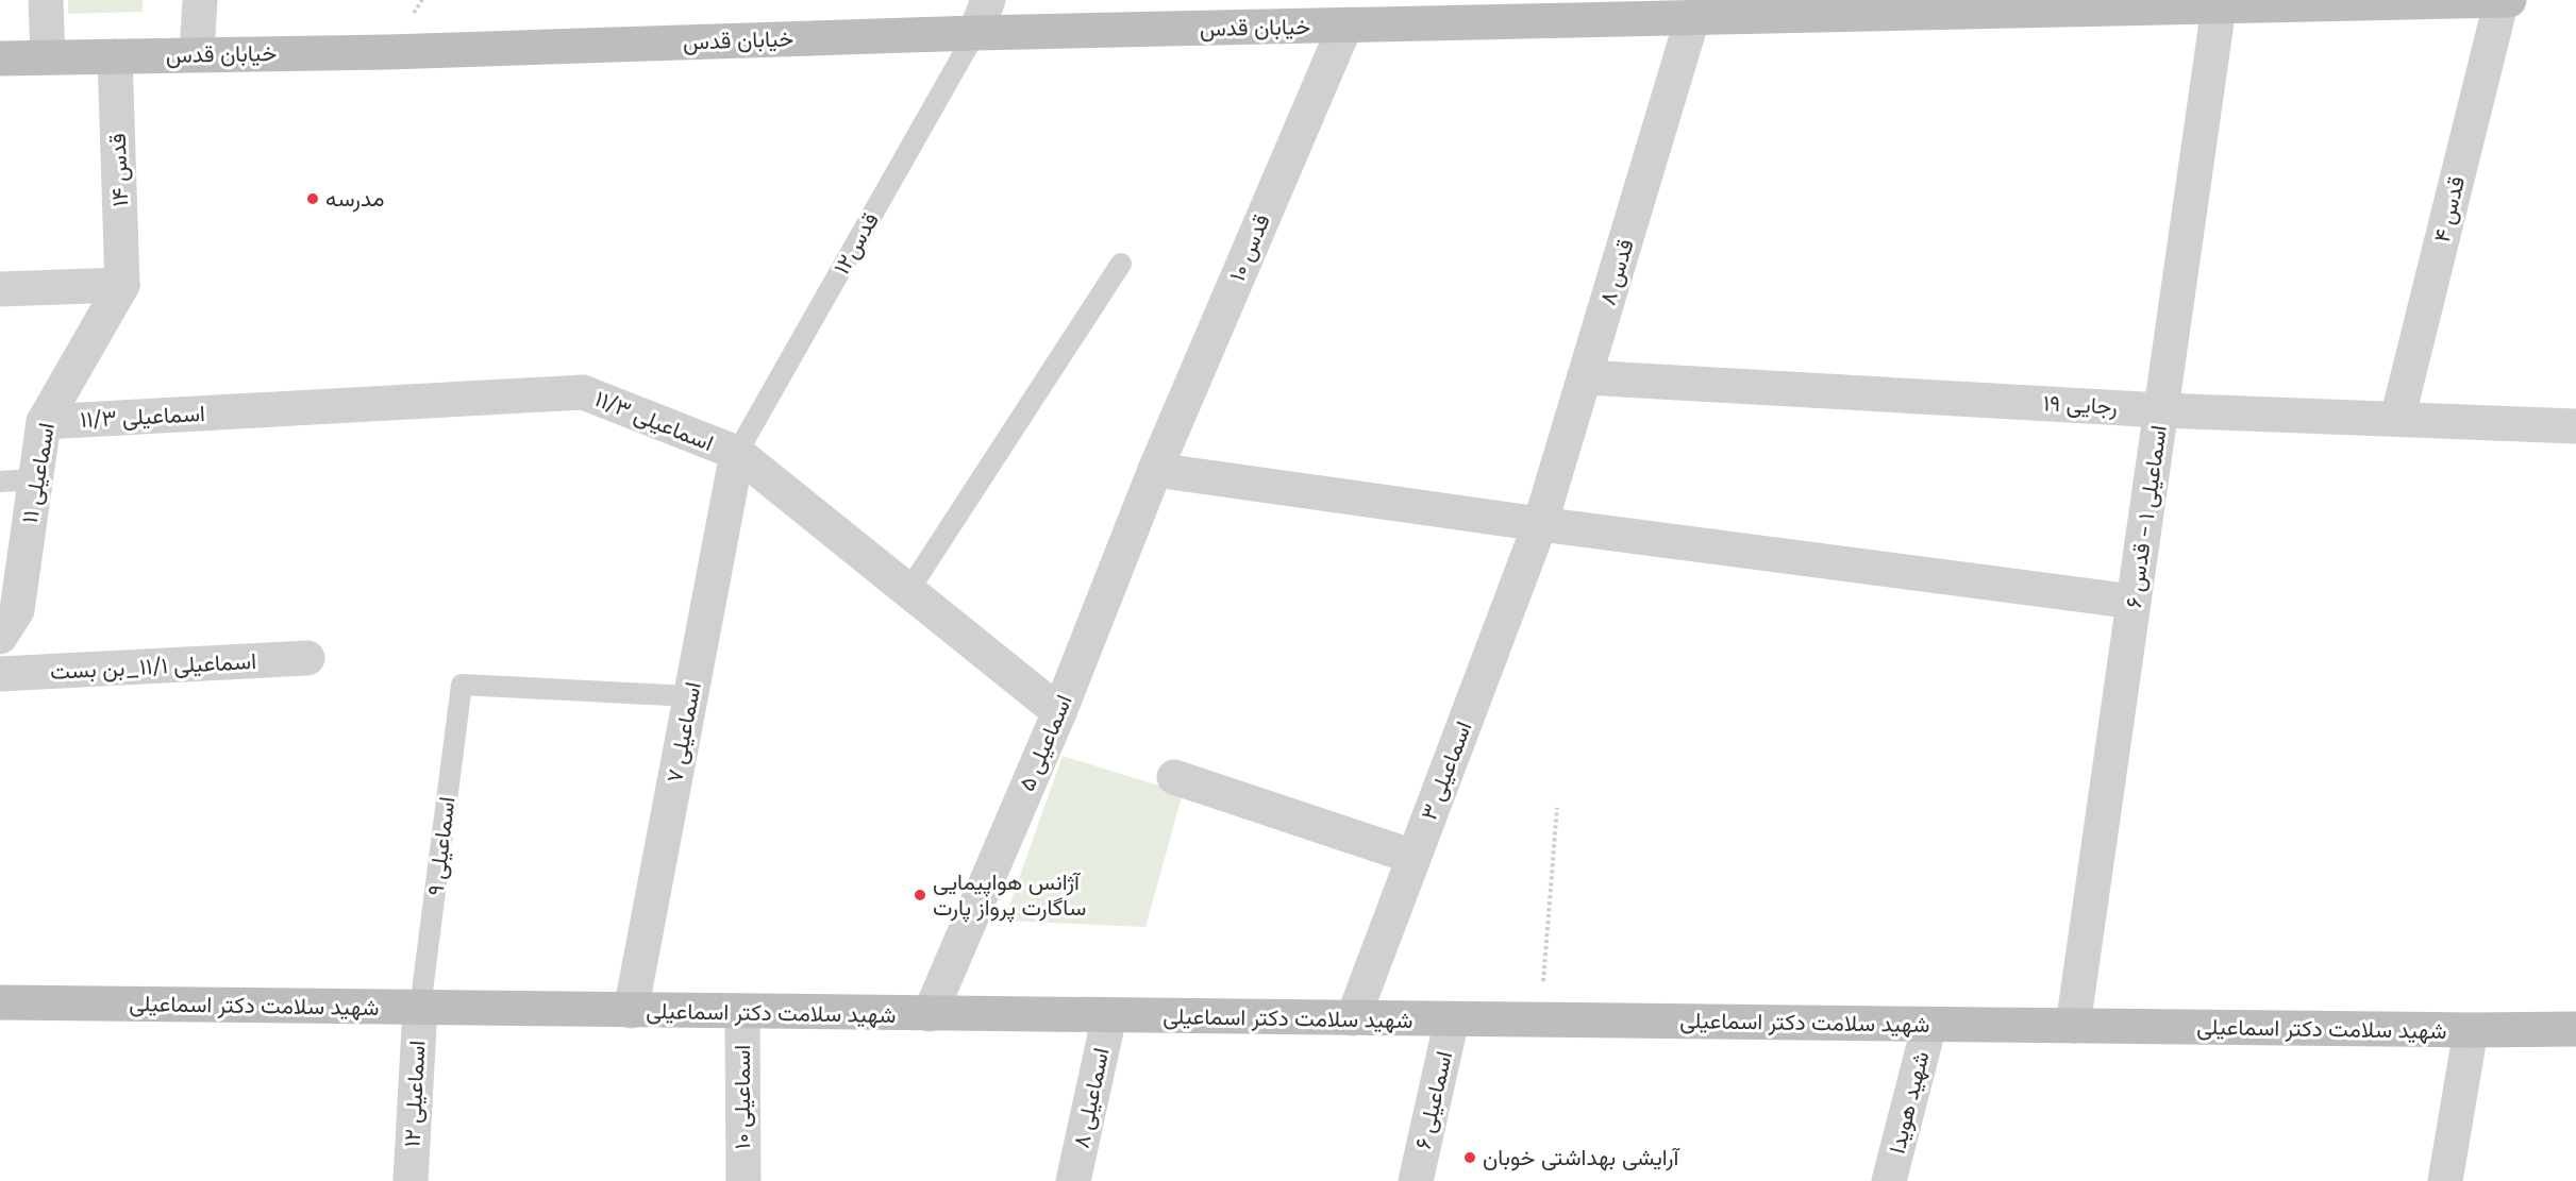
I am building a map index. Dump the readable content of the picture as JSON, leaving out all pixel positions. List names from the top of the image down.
{
  "streets": {
    "main road": ["خیابان قدس", "شهید سلامت دکتر اسماعیلی"],
    "street": [
      "قدس ۱۴",
      "قدس ۴",
      "قدس ۱۰",
      "قدس ۸",
      "رجایی ۱۹",
      "اسماعیلی ۱۱/۳",
      "اسماعیلی ۱۱",
      "اسماعیلی ۱ - قدس ۶",
      "اسماعیلی ۱۱/۱_بن بست",
      "اسماعیلی ۷",
      "اسماعیلی ۵",
      "اسماعیلی ۳",
      "اسماعیلی ۱۲",
      "اسماعیلی ۱۰",
      "اسماعیلی ۸",
      "اسماعیلی ۶",
      "شهید هویدا"
    ],
    "lane": ["قدس۱۲", "اسماعیلی ۹"]
  },
  "crossings": [
    ["خیابان قدس", "قدس ۱۴"],
    ["خیابان قدس", "قدس ۴"],
    ["خیابان قدس", "قدس۱۲"],
    ["خیابان قدس", "قدس ۱۰"],
    ["خیابان قدس", "قدس ۸"],
    ["خیابان قدس", "اسماعیلی ۱ - قدس ۶"],
    ["قدس ۱۴", "اسماعیلی ۱۱"],
    ["قدس ۴", "رجایی ۱۹"],
    ["قدس۱۲", "اسماعیلی ۱۱/۳"],
    ["قدس۱۲", "اسماعیلی ۷"],
    ["قدس ۱۰", "اسماعیلی ۵"],
    ["قدس ۸", "رجایی ۱۹"],
    ["قدس ۸", "اسماعیلی ۳"],
    ["رجایی ۱۹", "اسماعیلی ۱ - قدس ۶"],
    ["اسماعیلی ۱۱/۳", "اسماعیلی ۱۱"],
    ["اسماعیلی ۱۱/۳", "اسماعیلی ۷"],
    ["اسماعیلی ۱۱/۳", "اسماعیلی ۵"],
    ["اسماعیلی ۱ - قدس ۶", "شهید سلامت دکتر اسماعیلی"],
    ["اسماعیلی ۷", "اسماعیلی ۹"],
    ["اسماعیلی ۷", "شهید سلامت دکتر اسماعیلی"],
    ["اسماعیلی ۵", "شهید سلامت دکتر اسماعیلی"],
    ["اسماعیلی ۳", "شهید سلامت دکتر اسماعیلی"],
    ["اسماعیلی ۹", "شهید سلامت دکتر اسماعیلی"],
    ["اسماعیلی ۹", "اسماعیلی ۱۲"],
    ["شهید سلامت دکتر اسماعیلی", "اسماعیلی ۱۲"],
    ["شهید سلامت دکتر اسماعیلی", "اسماعیلی ۱۰"],
    ["شهید سلامت دکتر اسماعیلی", "اسماعیلی ۸"],
    ["شهید سلامت دکتر اسماعیلی", "اسماعیلی ۶"],
    ["شهید سلامت دکتر اسماعیلی", "شهید هویدا"]
  ],
  "places": ["مدرسه", "آژانس هواپیمایی ساگارت پرواز پارت", "آرایشی بهداشتی خوبان"]
}
